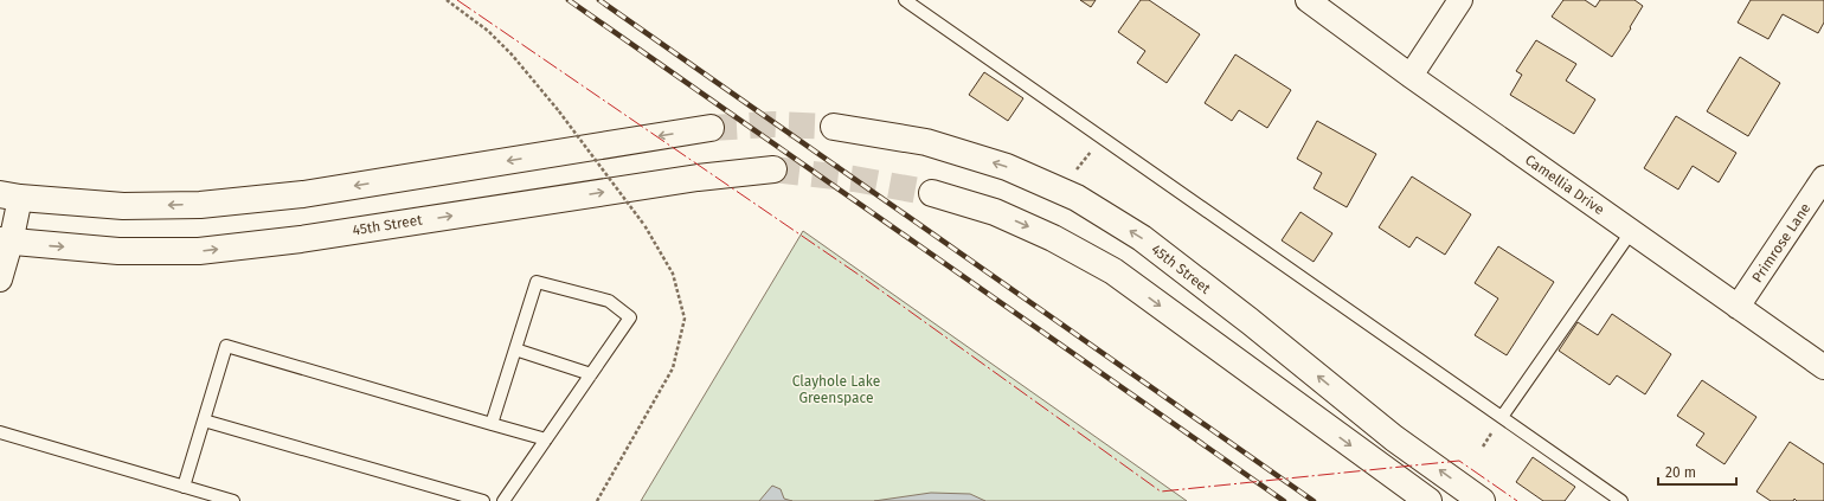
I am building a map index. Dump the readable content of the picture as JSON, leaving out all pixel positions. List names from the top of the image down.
{
  "streets": {
    "main road": ["45th Street"],
    "street": ["Camellia Drive", "Primrose Lane"]
  },
  "crossings": [
    ["Camellia Drive", "Primrose Lane"]
  ],
  "parks": ["Clayhole Lake Greenspace"],
  "scale_bar": "20 m"
}
